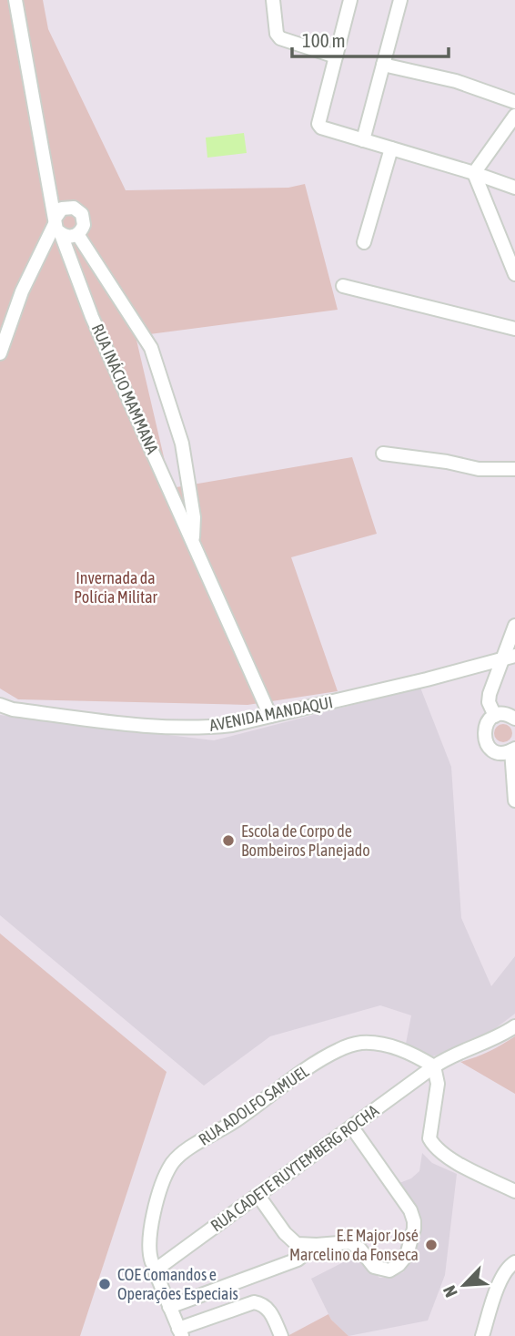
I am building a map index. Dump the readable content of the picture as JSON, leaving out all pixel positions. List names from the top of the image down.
{
  "streets": {
    "street": [
      "RUA INÁCIO MAMMANA",
      "AVENIDA MANDAQUI",
      "RUA ADOLFO SAMUEL",
      "RUA CADETE RUYTEMBERG ROCHA"
    ]
  },
  "crossings": [
    ["RUA INÁCIO MAMMANA", "AVENIDA MANDAQUI"],
    ["RUA ADOLFO SAMUEL", "RUA CADETE RUYTEMBERG ROCHA"]
  ],
  "parks": ["Invernada da Polícia Militar"],
  "places": ["Escola de Corpo de Bombeiros Planejado", "E.E Major José Marcelino da Fonseca", "COE Comandos e Operações Especiais"],
  "scale_bar": "100 m",
  "north": "bottom left"
}
